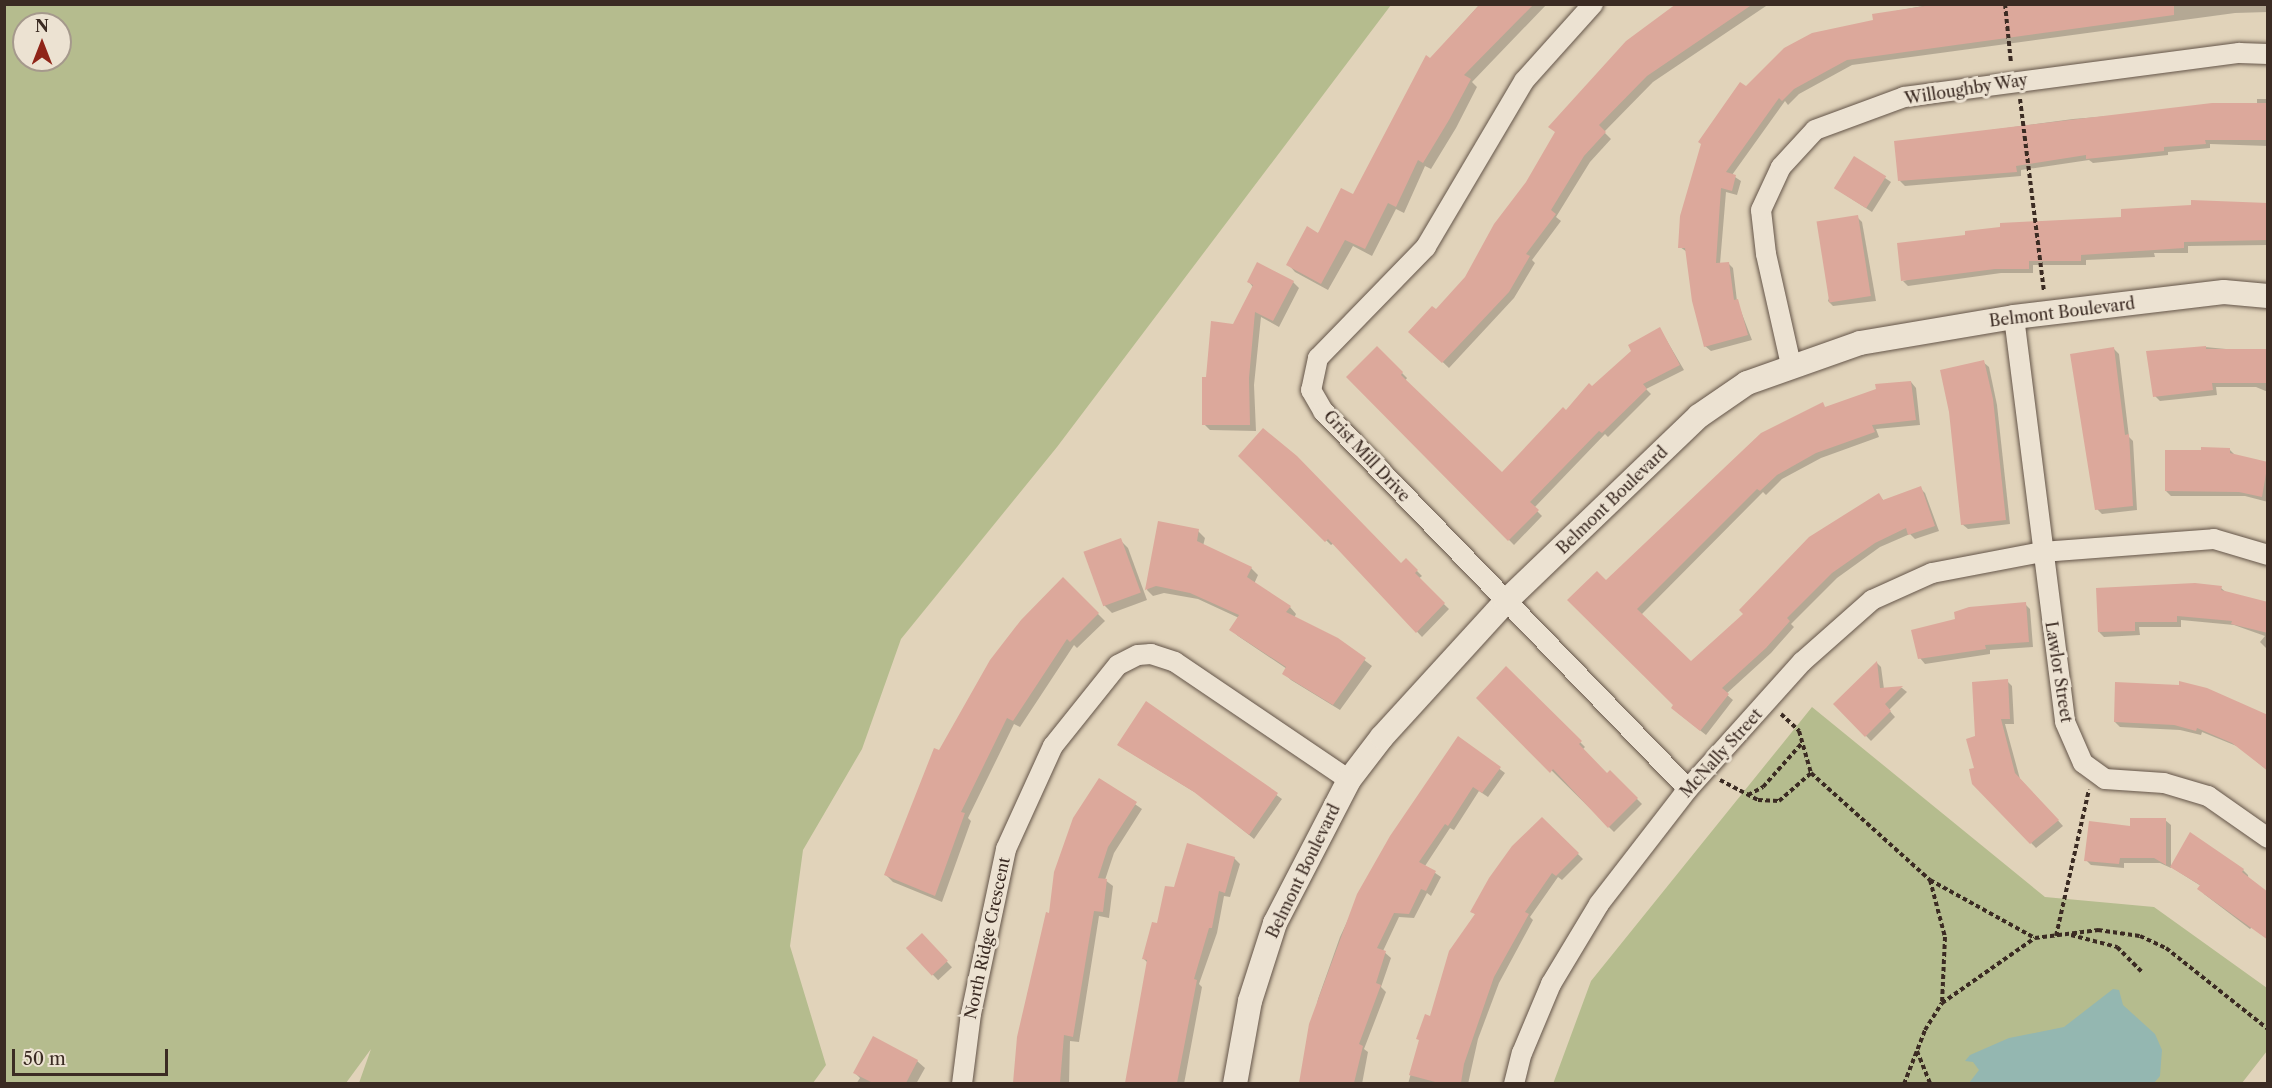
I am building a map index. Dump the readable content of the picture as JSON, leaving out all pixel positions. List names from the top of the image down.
{
  "streets": {
    "street": [
      "Willoughby Way",
      "Belmont Boulevard",
      "Grist Mill Drive",
      "Lawlor Street",
      "McNally Street",
      "North Ridge Crescent"
    ]
  },
  "crossings": [
    ["Willoughby Way", "Belmont Boulevard"],
    ["Belmont Boulevard", "Grist Mill Drive"],
    ["Belmont Boulevard", "Lawlor Street"],
    ["Belmont Boulevard", "North Ridge Crescent"],
    ["Grist Mill Drive", "McNally Street"],
    ["Lawlor Street", "McNally Street"]
  ],
  "scale_bar": "50 m",
  "north": "top"
}
